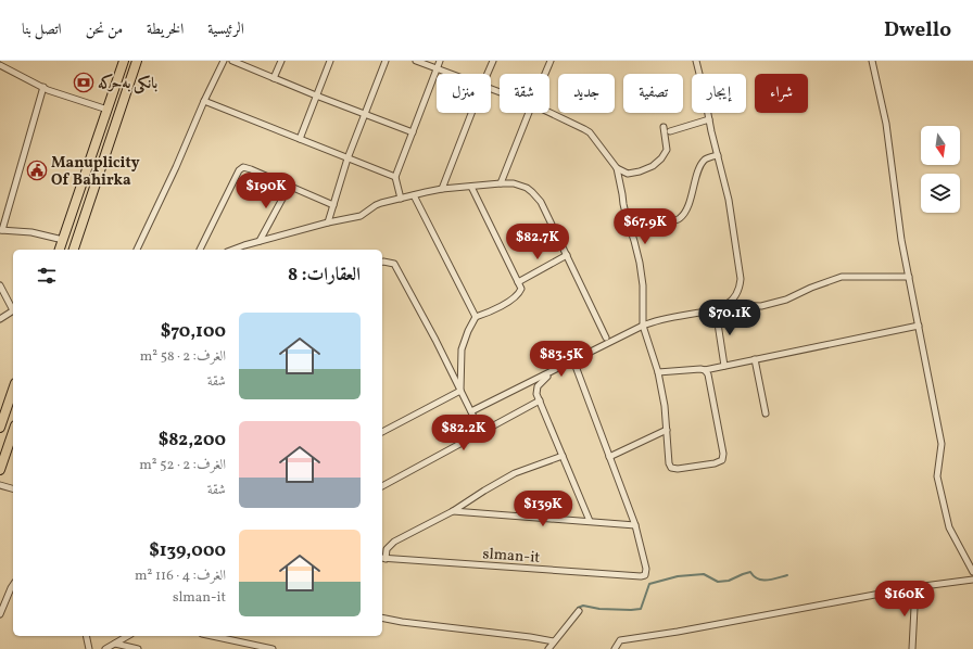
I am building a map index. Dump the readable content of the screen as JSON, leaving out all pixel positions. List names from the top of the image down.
{
  "streets": {
    "street": ["slman-it"]
  },
  "places": {
    "bank": ["بانکی بەحرکە"],
    "public building": ["Manuplicity Of Bahirka"]
  },
  "north": "bottom",
  "page": {
    "header": "Dwello",
    "nav": [
      "الرئيسية",
      "الخريطة",
      "من نحن",
      "اتصل بنا"
    ],
    "chip": [
      "شراء",
      "إيجار",
      "تصفية",
      "جديد",
      "شقة",
      "منزل"
    ],
    "price": [
      "$190K",
      "$67.9K",
      "$82.7K",
      "$70.1K",
      "$83.5K",
      "$82.2K",
      "$139K",
      "$160K"
    ],
    "heading": "العقارات: 8",
    "list": [
      {
        "name": "$70,100",
        "note": "الغرف: 2 · 58 m² · شقة"
      },
      {
        "name": "$82,200",
        "note": "الغرف: 2 · 52 m² · شقة"
      },
      {
        "name": "$139,000",
        "note": "الغرف: 4 · 116 m² · slman-it"
      }
    ]
  }
}
